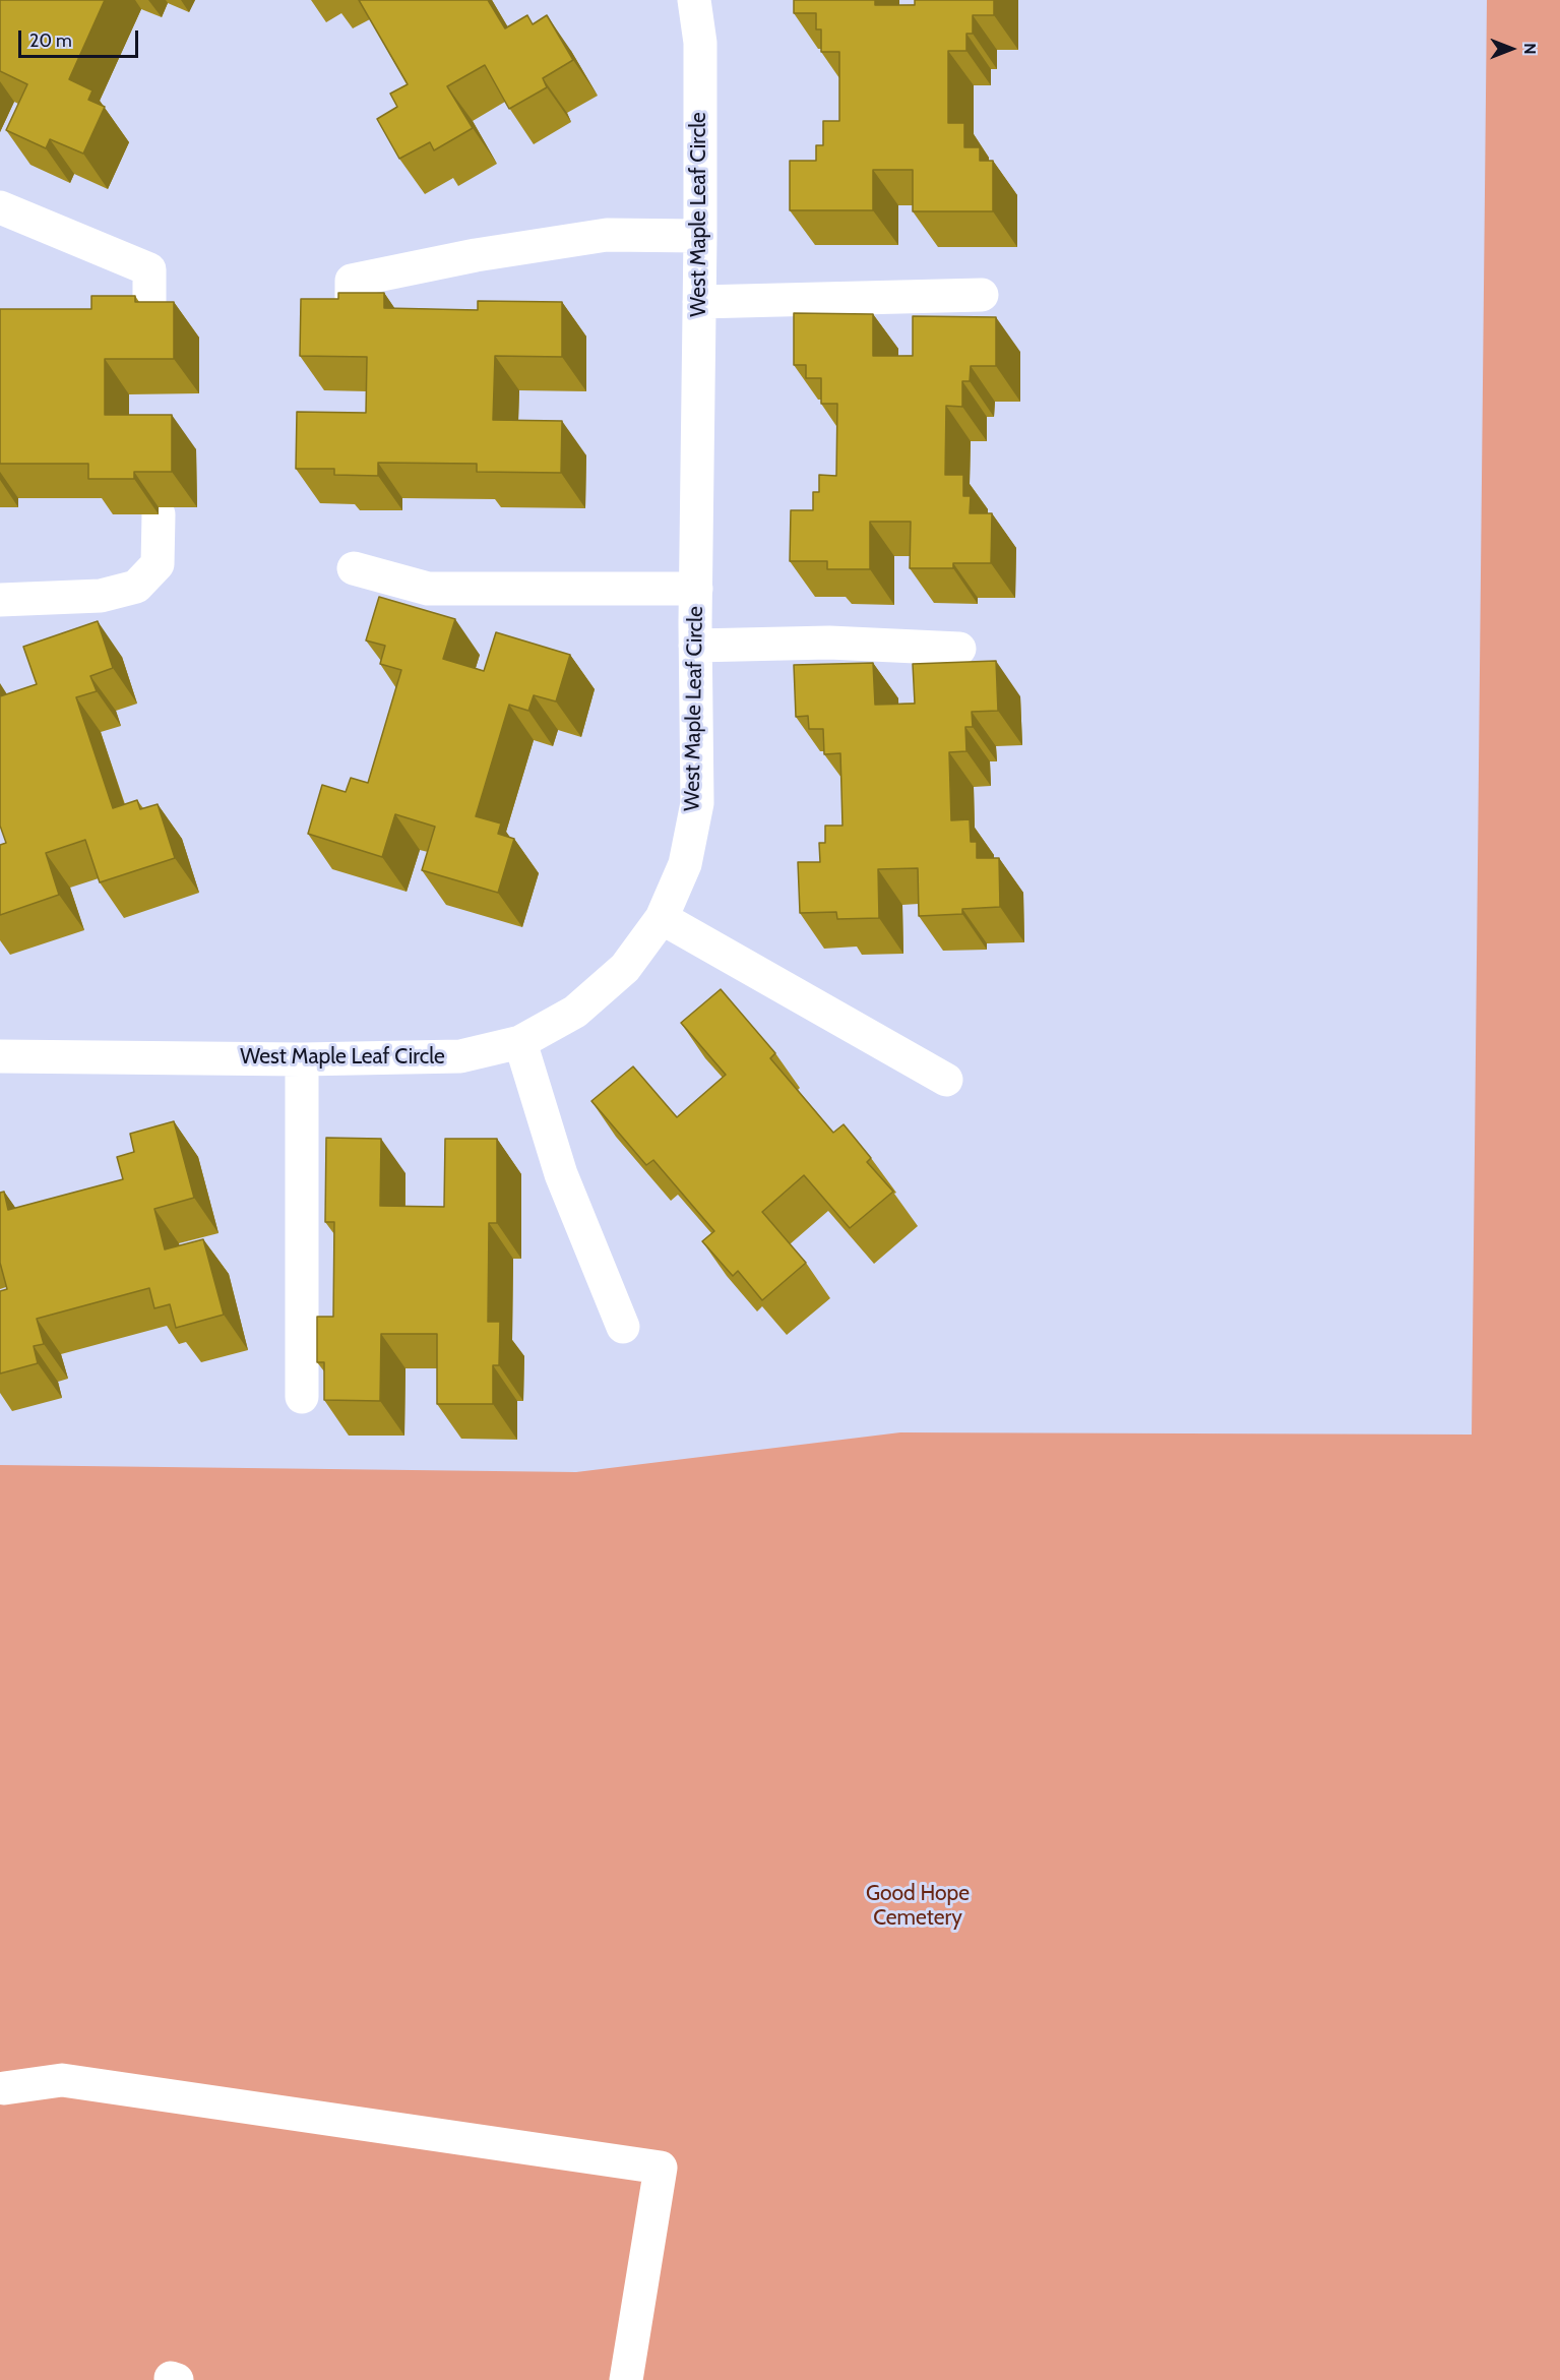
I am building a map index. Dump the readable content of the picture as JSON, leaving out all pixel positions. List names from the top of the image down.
{
  "streets": {
    "street": ["West Maple Leaf Circle"]
  },
  "parks": ["Good Hope Cemetery"],
  "scale_bar": "20 m",
  "north": "right"
}
